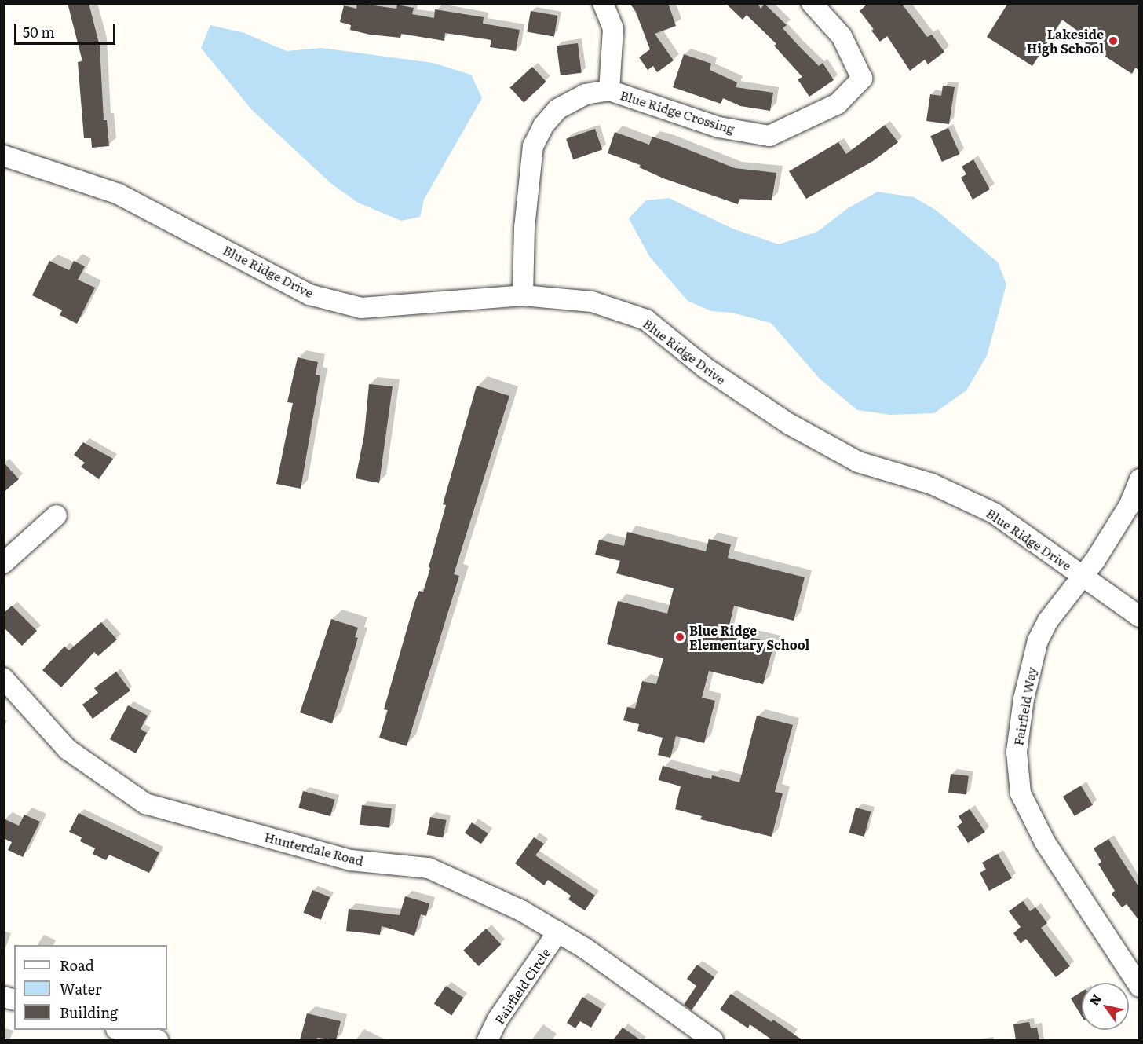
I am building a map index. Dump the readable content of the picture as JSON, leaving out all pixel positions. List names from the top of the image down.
{
  "streets": {
    "street": [
      "Blue Ridge Crossing",
      "Blue Ridge Drive",
      "Fairfield Way",
      "Hunterdale Road",
      "Fairfield Circle"
    ]
  },
  "crossings": [
    ["Blue Ridge Crossing", "Blue Ridge Drive"],
    ["Blue Ridge Drive", "Fairfield Way"],
    ["Hunterdale Road", "Fairfield Circle"]
  ],
  "places": ["Lakeside High School", "Blue Ridge Elementary School"],
  "legend": ["Road", "Water", "Building"],
  "scale_bar": "50 m",
  "north": "top left"
}
